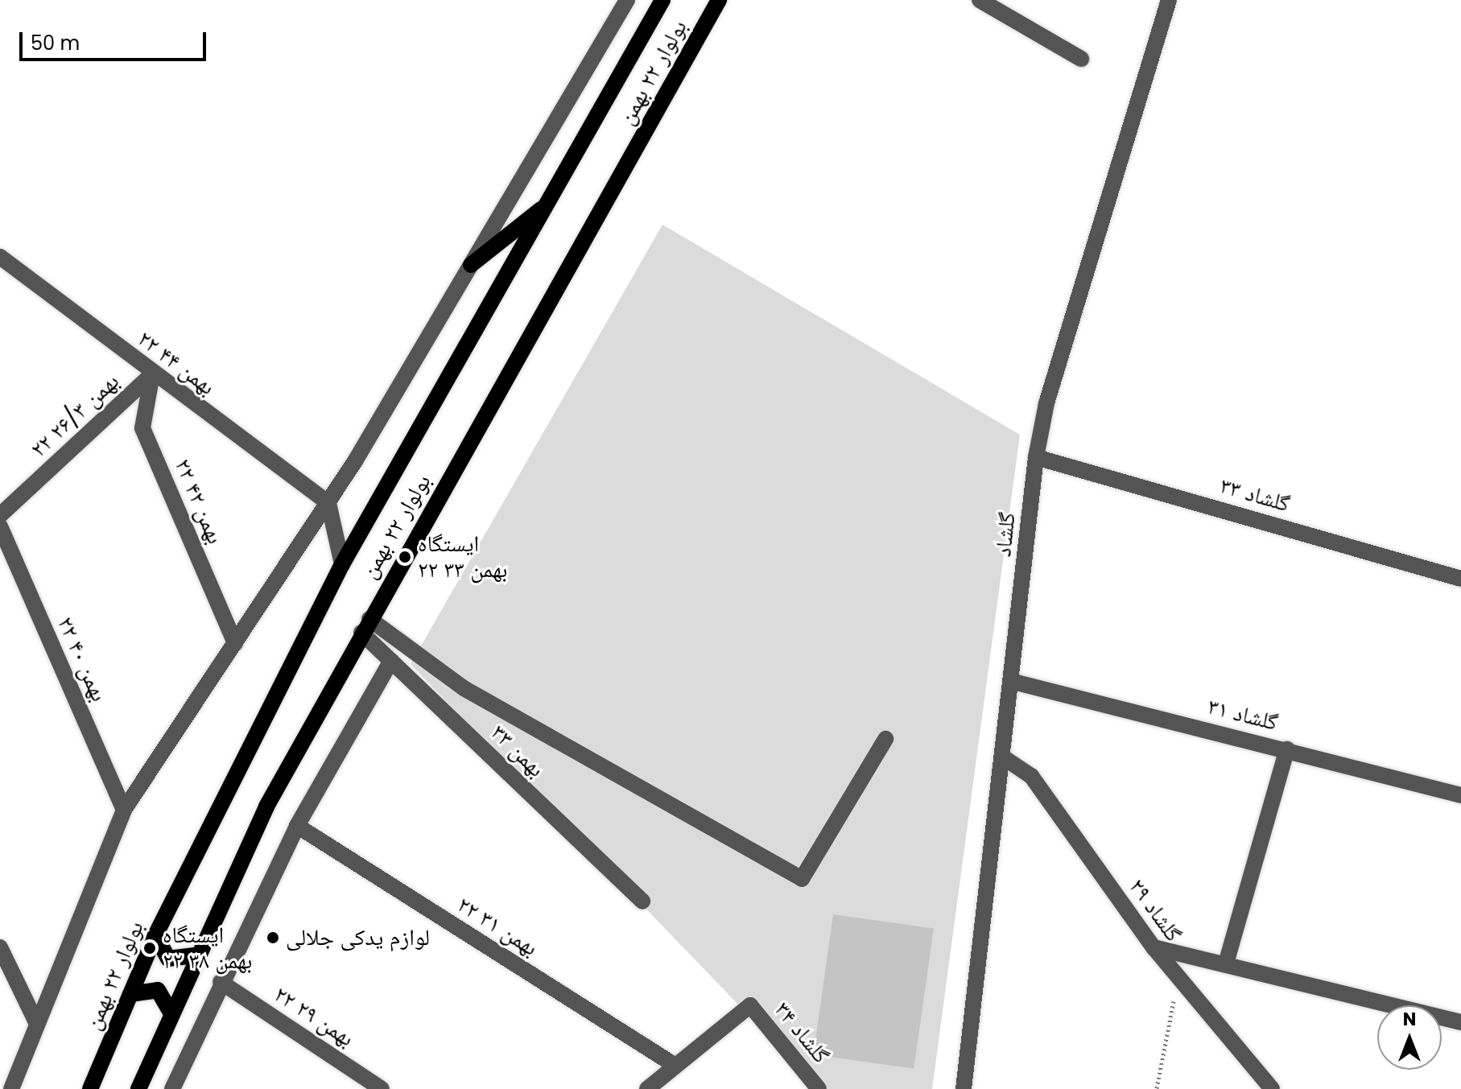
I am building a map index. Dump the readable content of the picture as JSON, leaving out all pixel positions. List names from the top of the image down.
{
  "streets": {
    "main road": ["بولوار ۲۲ بهمن"],
    "street": [
      "۲۲ بهمن ۴۴",
      "۲۲ بهمن ۲۶/۳",
      "گلشاد ۳۳",
      "۲۲ بهمن ۴۲",
      "گلشاد",
      "۲۲ بهمن ۴۰",
      "گلشاد ۳۱",
      "بهمن ۳۳",
      "گلشاد ۲۹",
      "۲۲ بهمن ۳۱",
      "۲۲ بهمن ۲۹",
      "گلشاد ۳۴"
    ]
  },
  "crossings": [
    ["بولوار ۲۲ بهمن", "بهمن ۳۳"],
    ["۲۲ بهمن ۴۴", "۲۲ بهمن ۲۶/۳"],
    ["۲۲ بهمن ۴۴", "۲۲ بهمن ۴۲"],
    ["۲۲ بهمن ۲۶/۳", "۲۲ بهمن ۴۲"],
    ["گلشاد ۳۳", "گلشاد"],
    ["گلشاد", "گلشاد ۳۱"],
    ["گلشاد", "گلشاد ۲۹"],
    ["۲۲ بهمن ۳۱", "گلشاد ۳۴"]
  ],
  "places": ["ایستگاه ۲۲ بهمن ۳۳", "لوازم یدکی جلالی", "ایستگاه ۲۲ بهمن ۳۸"],
  "scale_bar": "50 m",
  "north": "top"
}
